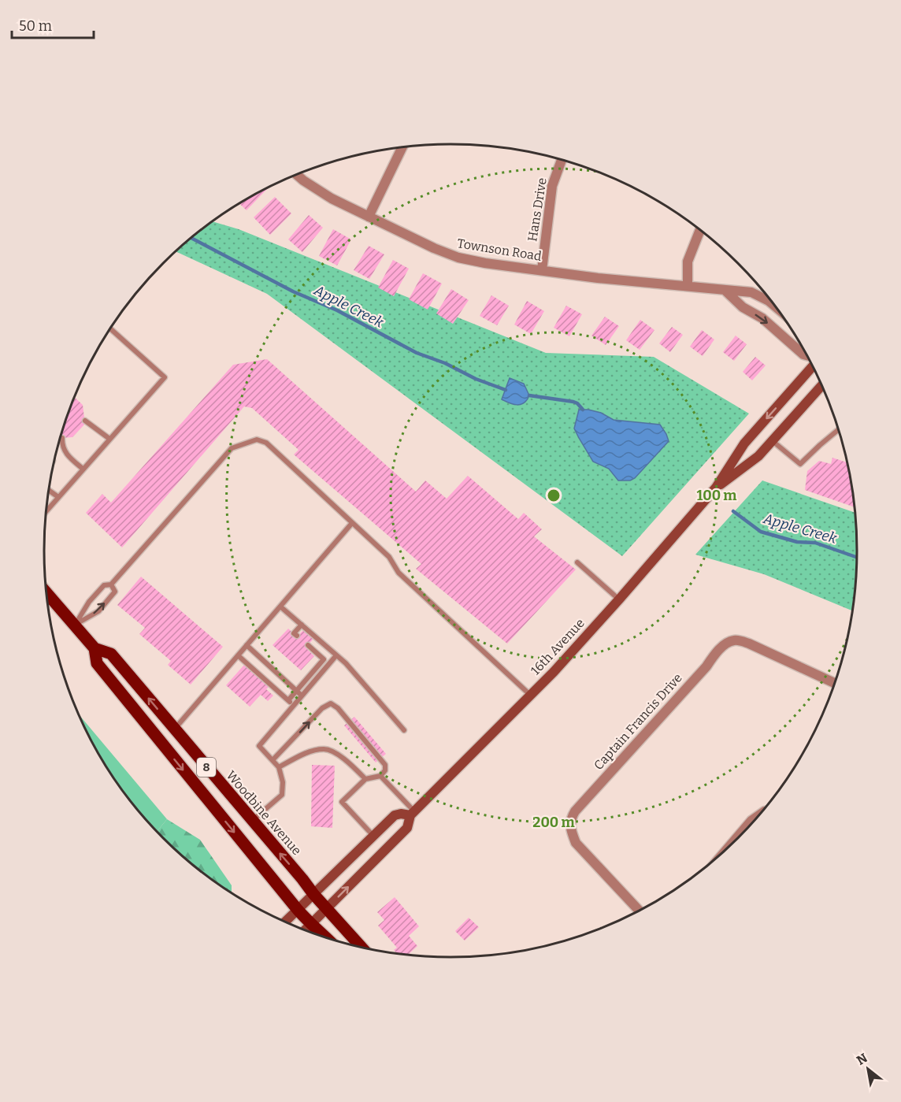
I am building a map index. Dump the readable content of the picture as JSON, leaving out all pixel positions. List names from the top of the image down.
{
  "streets": {
    "main road": ["16th Avenue", "8", "Woodbine Avenue"],
    "street": ["Hans Drive", "Townson Road", "Captain Francis Drive"]
  },
  "crossings": [
    ["Hans Drive", "Townson Road"],
    ["16th Avenue", "Woodbine Avenue"]
  ],
  "water": ["Apple Creek"],
  "scale_bar": "50 m",
  "north": "top left",
  "rings": ["100 m", "200 m"]
}
